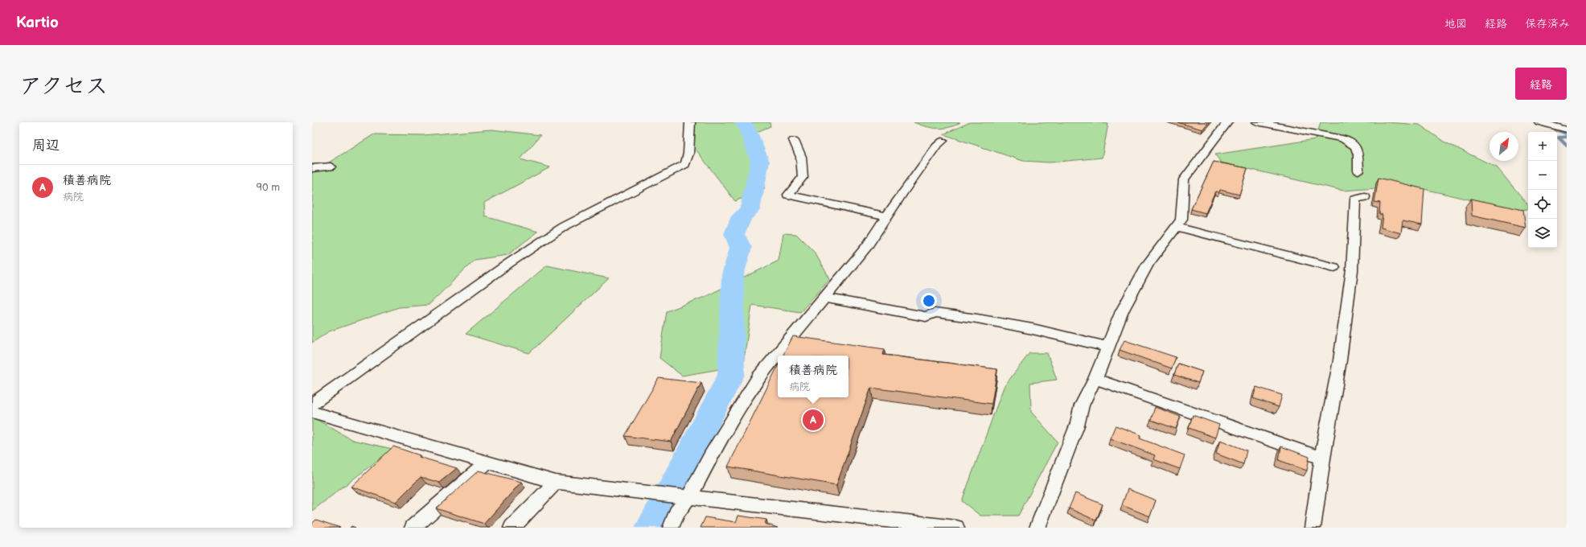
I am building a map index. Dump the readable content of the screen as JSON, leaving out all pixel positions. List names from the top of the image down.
{
  "north": "top right",
  "page": {
    "header": "Kartio",
    "nav": ["地図", "経路", "保存済み"],
    "title": "アクセス",
    "buttons": "経路",
    "heading": "周辺",
    "map_buttons": ["+", "−"],
    "list": [
      {
        "mark": "A",
        "name": "積善病院",
        "note": "病院",
        "value": "90 m"
      }
    ],
    "popup": ["積善病院", "病院"],
    "pins": "A"
  }
}
